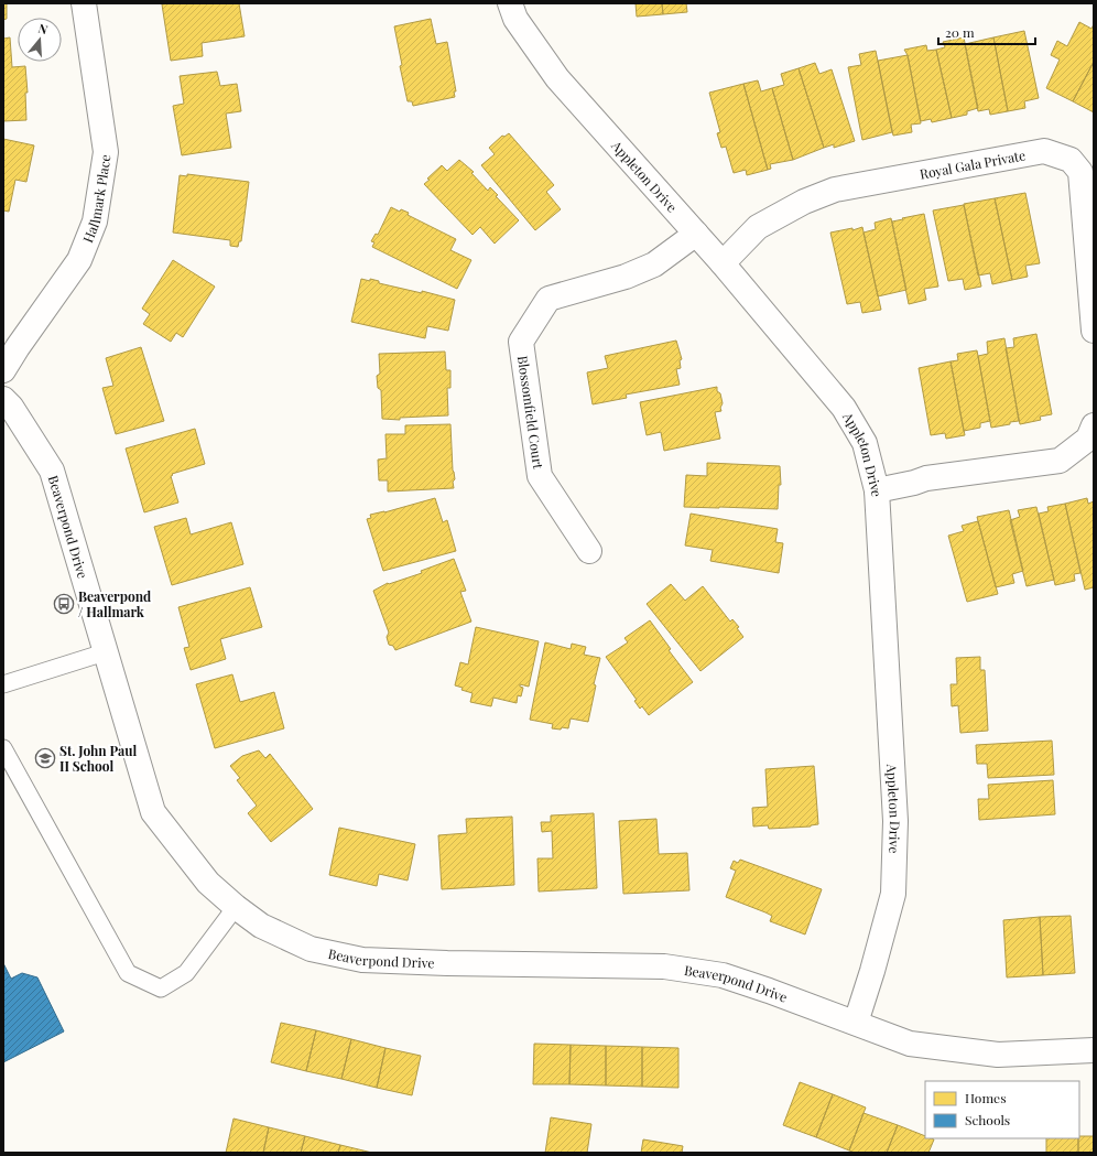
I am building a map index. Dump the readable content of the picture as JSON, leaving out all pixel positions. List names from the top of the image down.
{
  "streets": {
    "street": [
      "Royal Gala Private",
      "Appleton Drive",
      "Hallmark Place",
      "Blossomfield Court",
      "Beaverpond Drive"
    ]
  },
  "crossings": [
    ["Royal Gala Private", "Appleton Drive"],
    ["Appleton Drive", "Blossomfield Court"],
    ["Appleton Drive", "Beaverpond Drive"]
  ],
  "places": {
    "bus stop": ["Beaverpond / Hallmark"],
    "school or university": ["St. John Paul II School"]
  },
  "legend": ["Homes", "Schools"],
  "scale_bar": "20 m",
  "north": "top"
}
